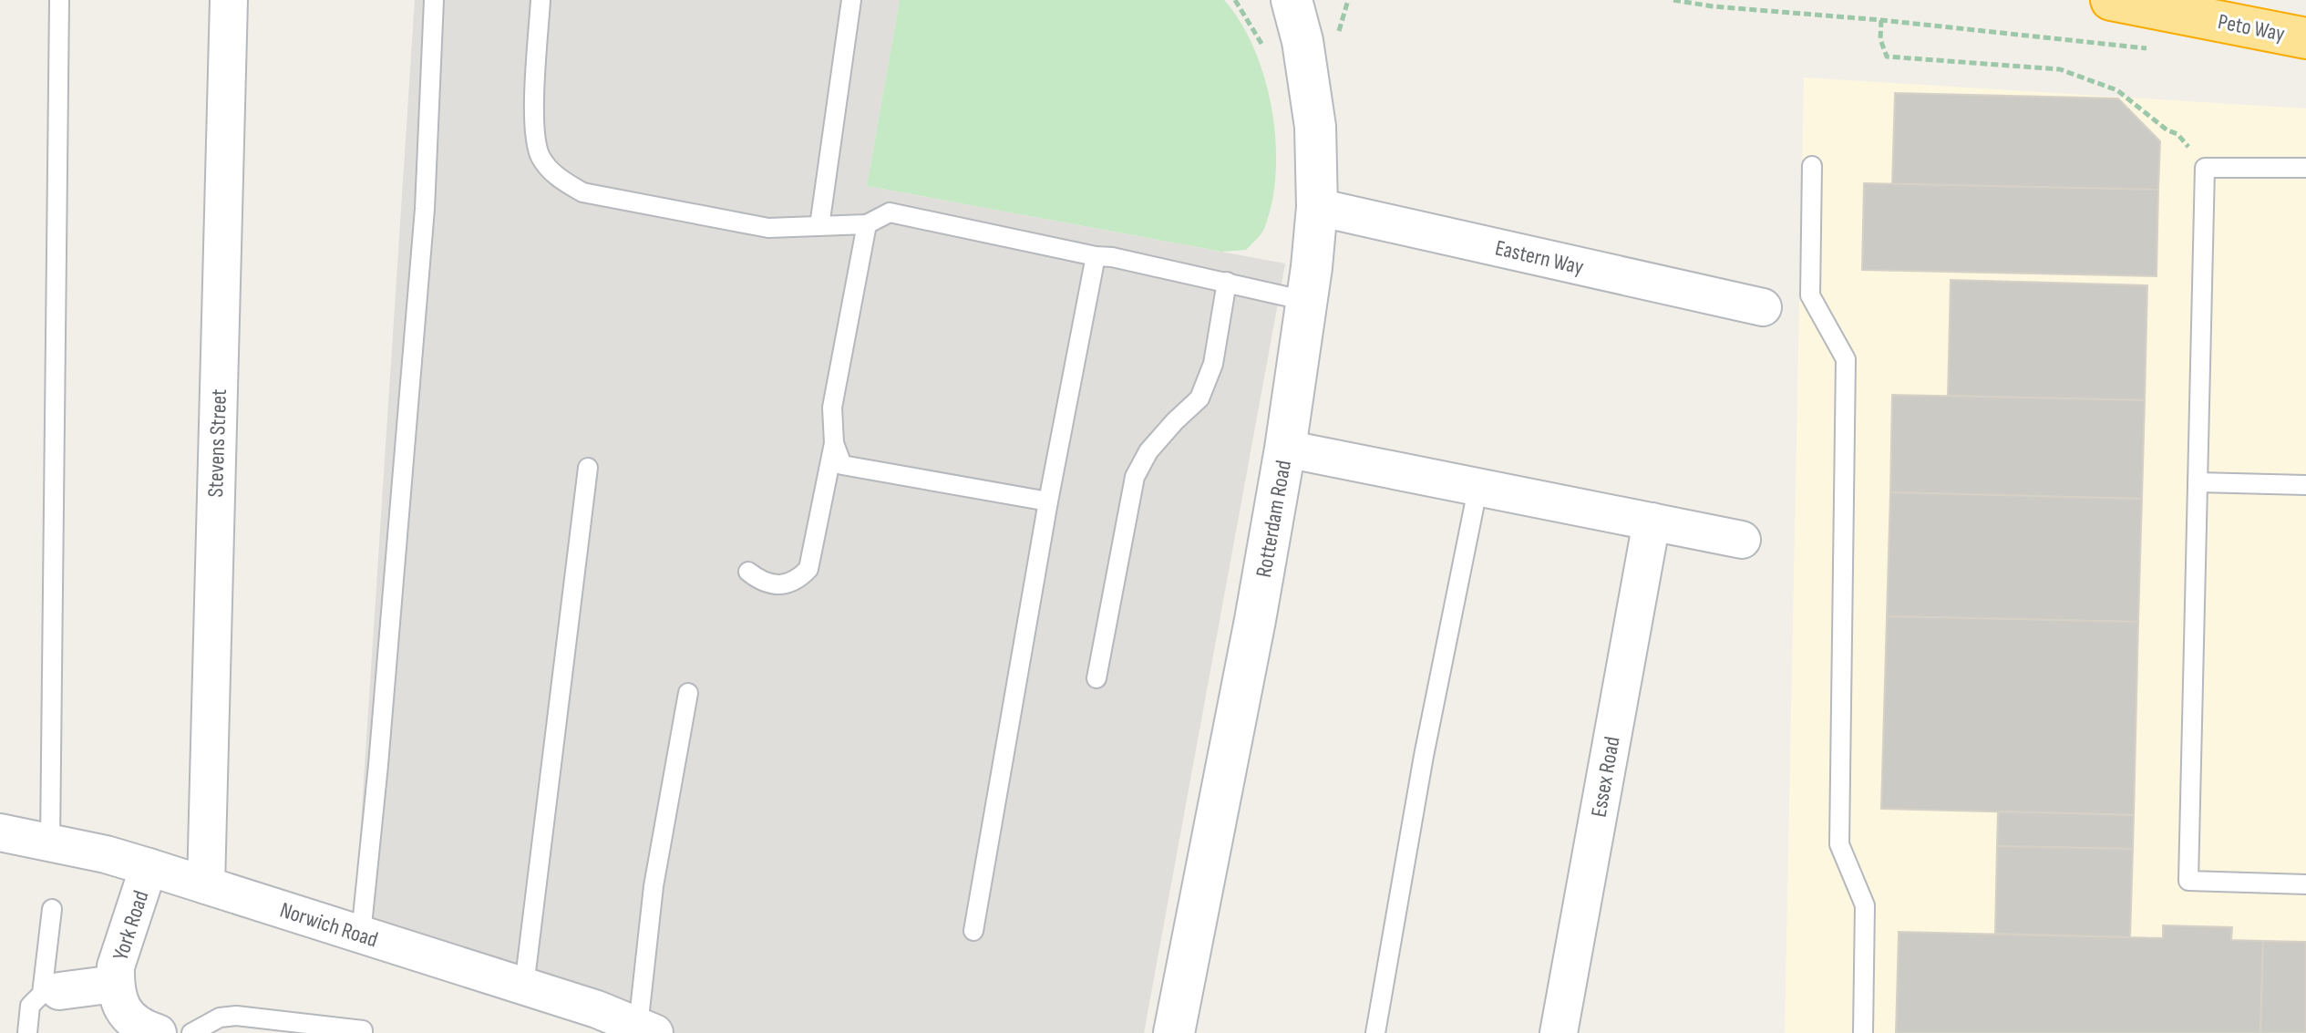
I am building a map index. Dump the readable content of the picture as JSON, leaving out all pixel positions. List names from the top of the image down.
{
  "streets": {
    "highway": ["Peto Way"],
    "street": [
      "Eastern Way",
      "Stevens Street",
      "Rotterdam Road",
      "Essex Road",
      "Norwich Road",
      "York Road"
    ]
  },
  "crossings": [
    ["Eastern Way", "Rotterdam Road"],
    ["Stevens Street", "Norwich Road"],
    ["Norwich Road", "York Road"]
  ]
}
